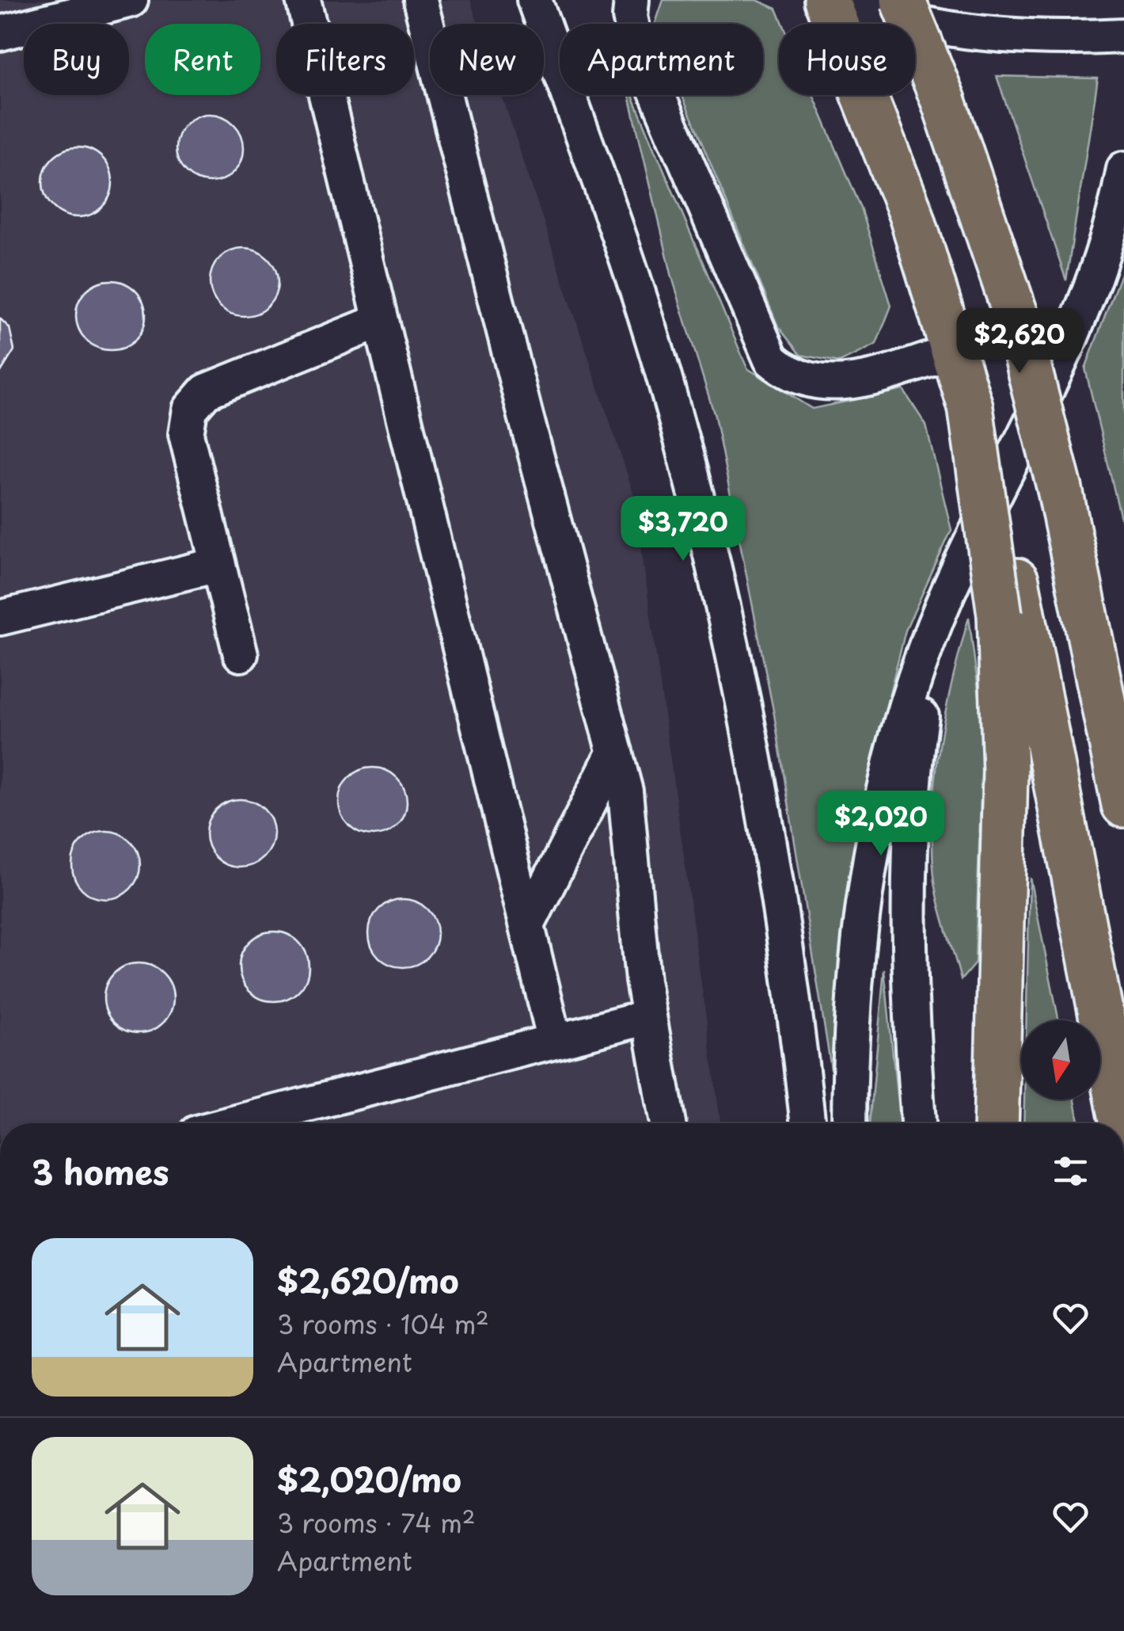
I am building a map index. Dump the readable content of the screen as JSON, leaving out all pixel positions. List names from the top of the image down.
{
  "north": "bottom",
  "page": {
    "chip": [
      "Buy",
      "Rent",
      "Filters",
      "New",
      "Apartment",
      "House"
    ],
    "price": ["$2,620", "$3,720", "$2,020"],
    "heading": "3 homes",
    "list": [
      {
        "name": "$2,620/mo",
        "note": "3 rooms · 104 m² · Apartment"
      },
      {
        "name": "$2,020/mo",
        "note": "3 rooms · 74 m² · Apartment"
      }
    ]
  }
}
